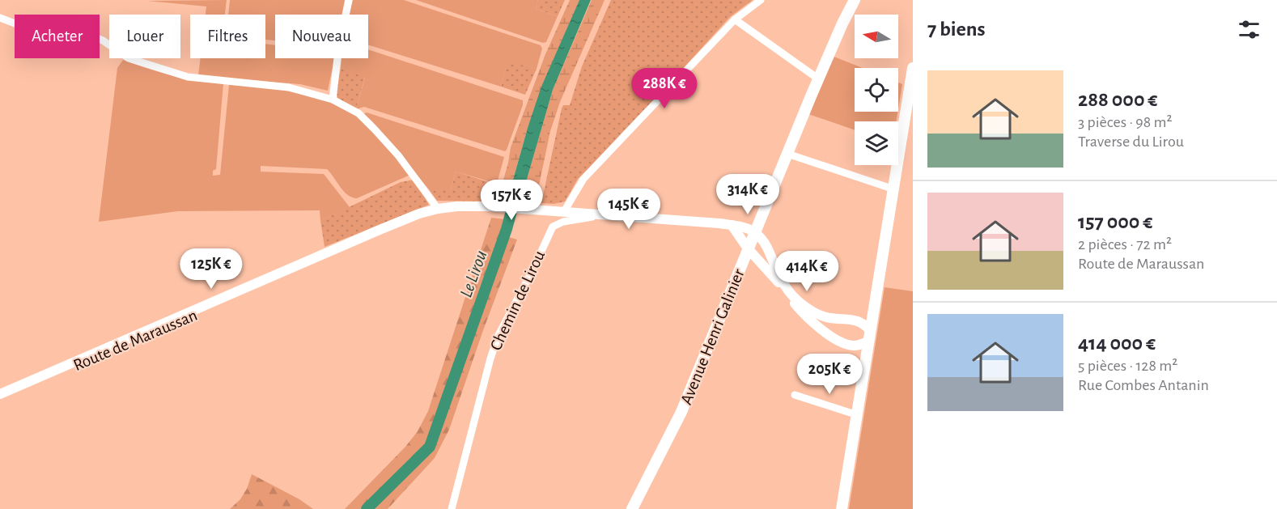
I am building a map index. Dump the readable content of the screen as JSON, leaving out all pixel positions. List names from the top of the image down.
{
  "streets": {
    "main road": ["Avenue Henri Galinier", "Route de Maraussan"],
    "street": ["Chemin de Lirou"]
  },
  "crossings": [
    ["Chemin de Lirou", "Route de Maraussan"],
    ["Avenue Henri Galinier", "Route de Maraussan"]
  ],
  "water": ["Le Lirou"],
  "north": "left",
  "page": {
    "heading": "7 biens",
    "chip": [
      "Acheter",
      "Louer",
      "Filtres",
      "Nouveau"
    ],
    "list": [
      {
        "name": "288 000 €",
        "note": "3 pièces · 98 m² · Traverse du Lirou"
      },
      {
        "name": "157 000 €",
        "note": "2 pièces · 72 m² · Route de Maraussan"
      },
      {
        "name": "414 000 €",
        "note": "5 pièces · 128 m² · Rue Combes Antanin"
      }
    ],
    "price": [
      "288K €",
      "314K €",
      "157K €",
      "145K €",
      "125K €",
      "414K €",
      "205K €"
    ]
  }
}
